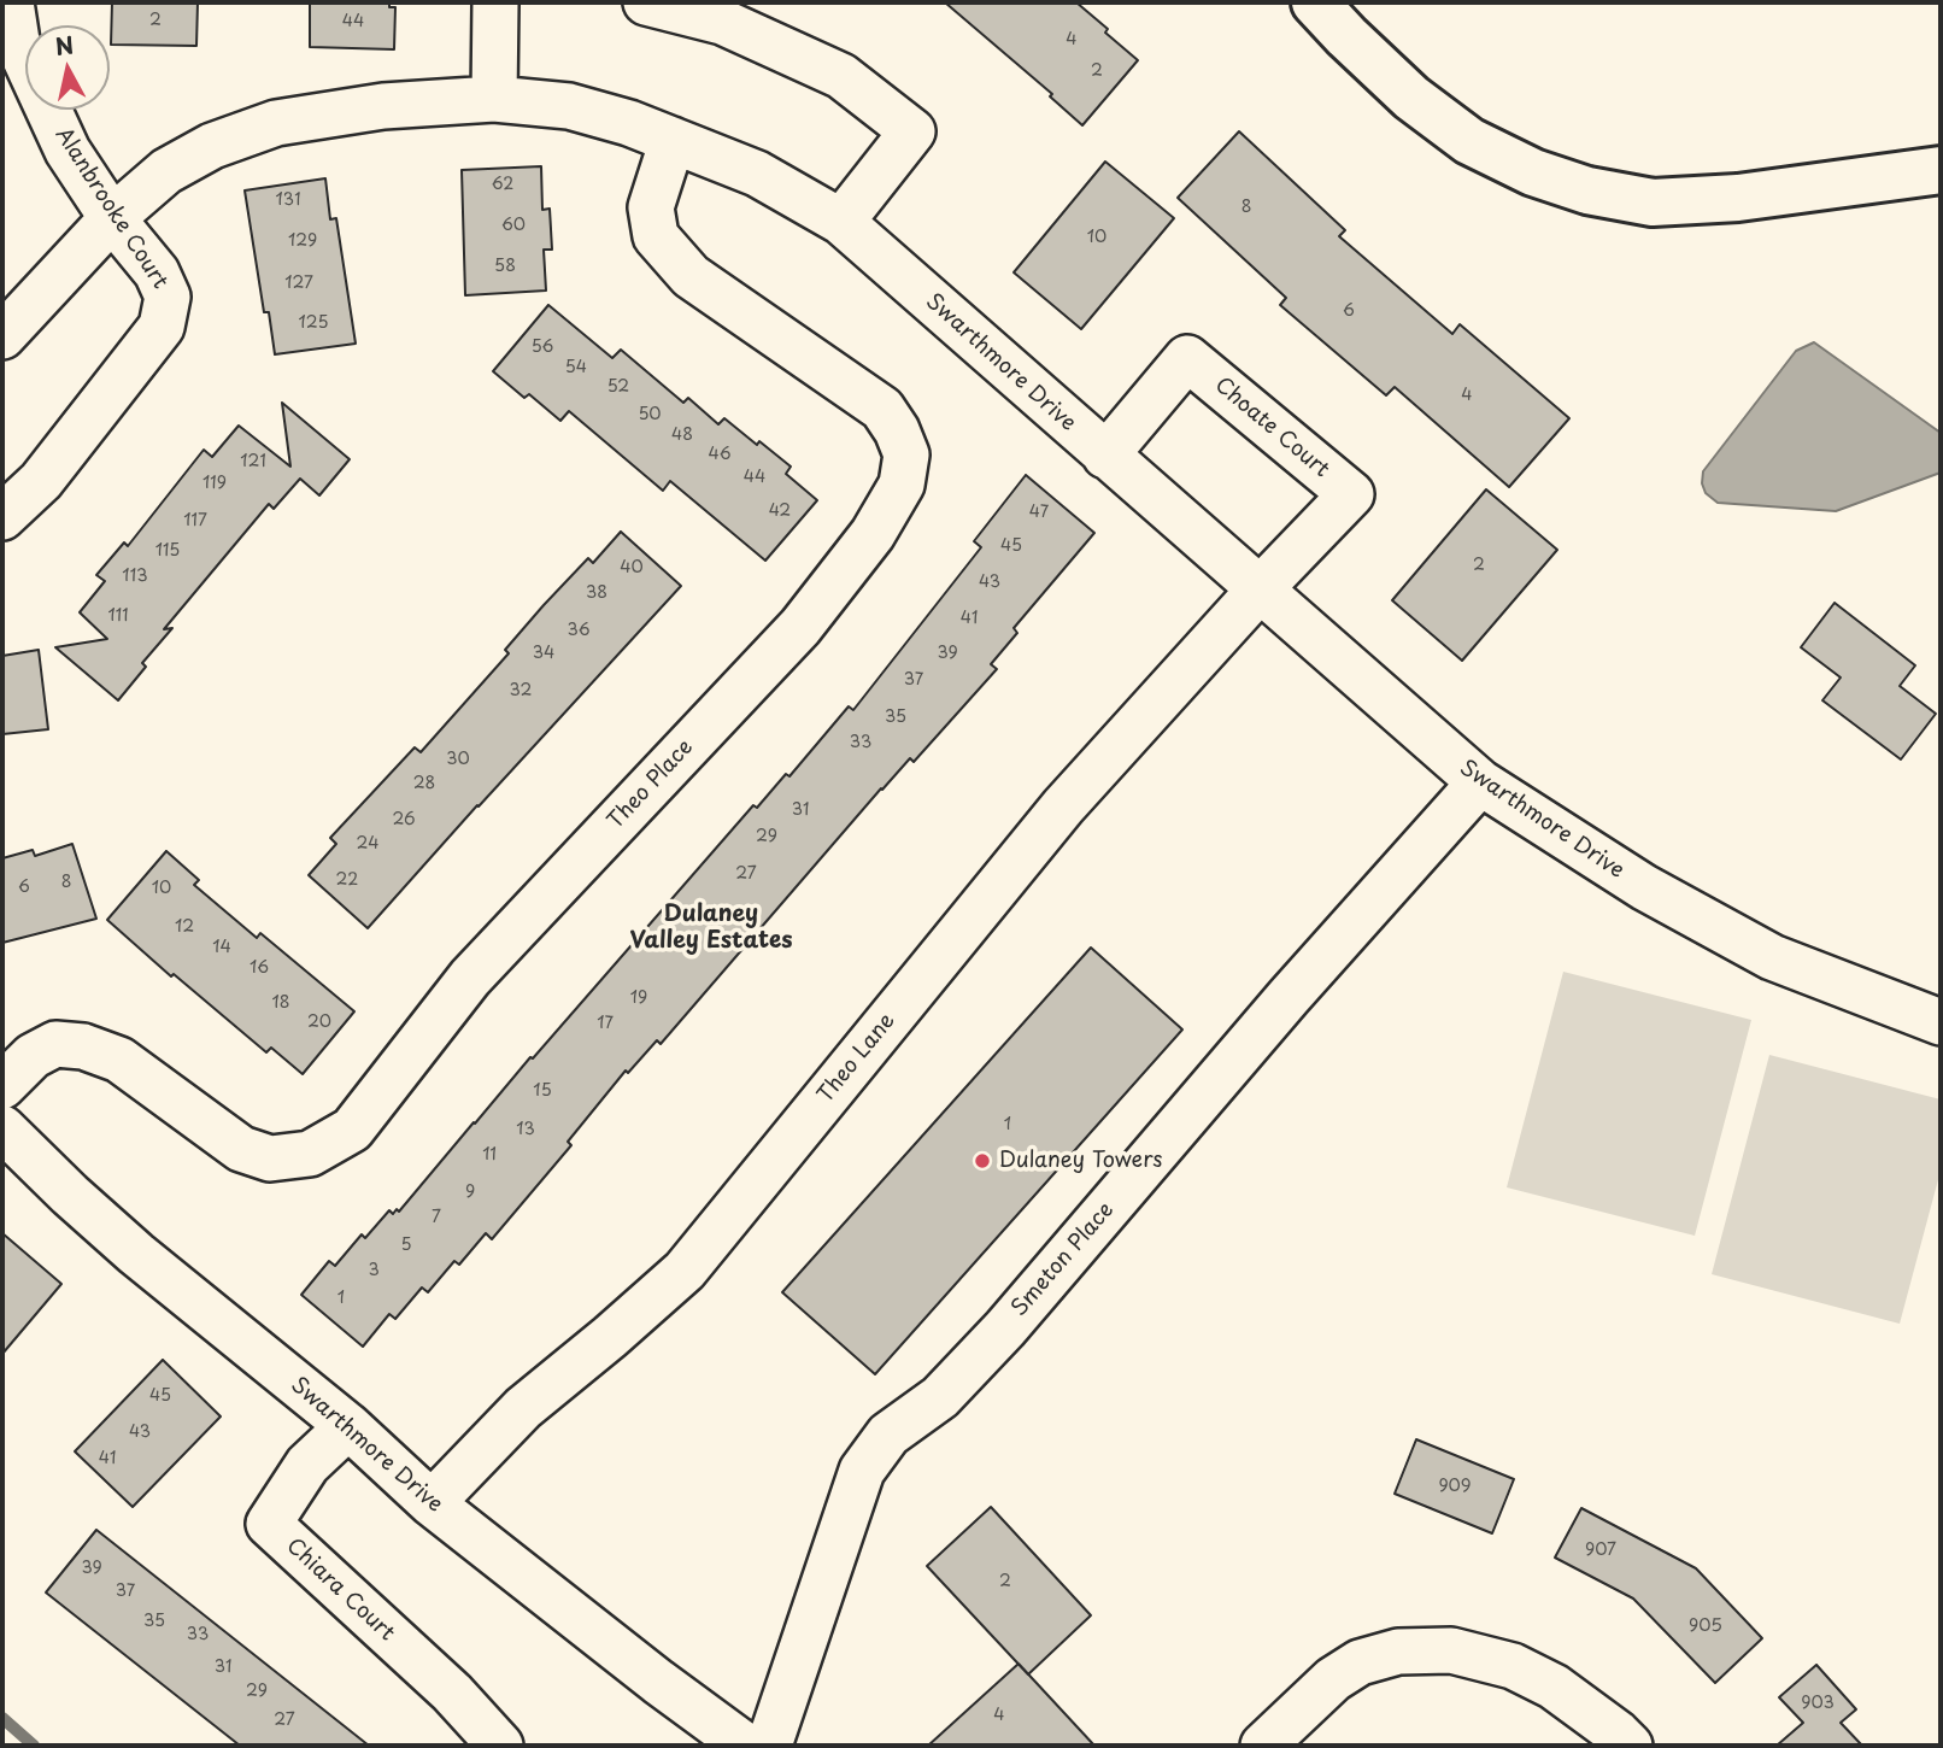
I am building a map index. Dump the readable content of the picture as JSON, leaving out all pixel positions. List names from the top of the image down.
{
  "streets": {
    "street": [
      "Alanbrooke Court",
      "Swarthmore Drive",
      "Choate Court",
      "Theo Place",
      "Theo Lane",
      "Smeton Place",
      "Chiara Court"
    ]
  },
  "crossings": [
    ["Alanbrooke Court", "Swarthmore Drive"],
    ["Swarthmore Drive", "Choate Court"],
    ["Swarthmore Drive", "Theo Place"],
    ["Swarthmore Drive", "Theo Lane"],
    ["Swarthmore Drive", "Smeton Place"],
    ["Swarthmore Drive", "Chiara Court"],
    ["Choate Court", "Theo Lane"]
  ],
  "districts": ["Dulaney Valley Estates"],
  "places": ["Dulaney Towers"],
  "house_numbers": [
    "2",
    "44",
    "4",
    "2",
    "62",
    "131",
    "8",
    "60",
    "10",
    "129",
    "58",
    "127",
    "6",
    "125",
    "56",
    "54",
    "52",
    "4",
    "50",
    "48",
    "46",
    "121",
    "44",
    "119",
    "42",
    "47",
    "117",
    "45",
    "115",
    "2",
    "40",
    "113",
    "43",
    "38",
    "111",
    "41",
    "36",
    "34",
    "39",
    "37",
    "32",
    "35",
    "33",
    "30",
    "28",
    "31",
    "26",
    "29",
    "24",
    "27",
    "22",
    "8",
    "6",
    "10",
    "12",
    "14",
    "16",
    "19",
    "18",
    "20",
    "17",
    "15",
    "1",
    "13",
    "11",
    "9",
    "7",
    "5",
    "3",
    "1",
    "45",
    "43",
    "41",
    "909",
    "907",
    "39",
    "2",
    "37",
    "35",
    "905",
    "33",
    "31",
    "29",
    "903",
    "4",
    "27"
  ],
  "north": "top"
}
